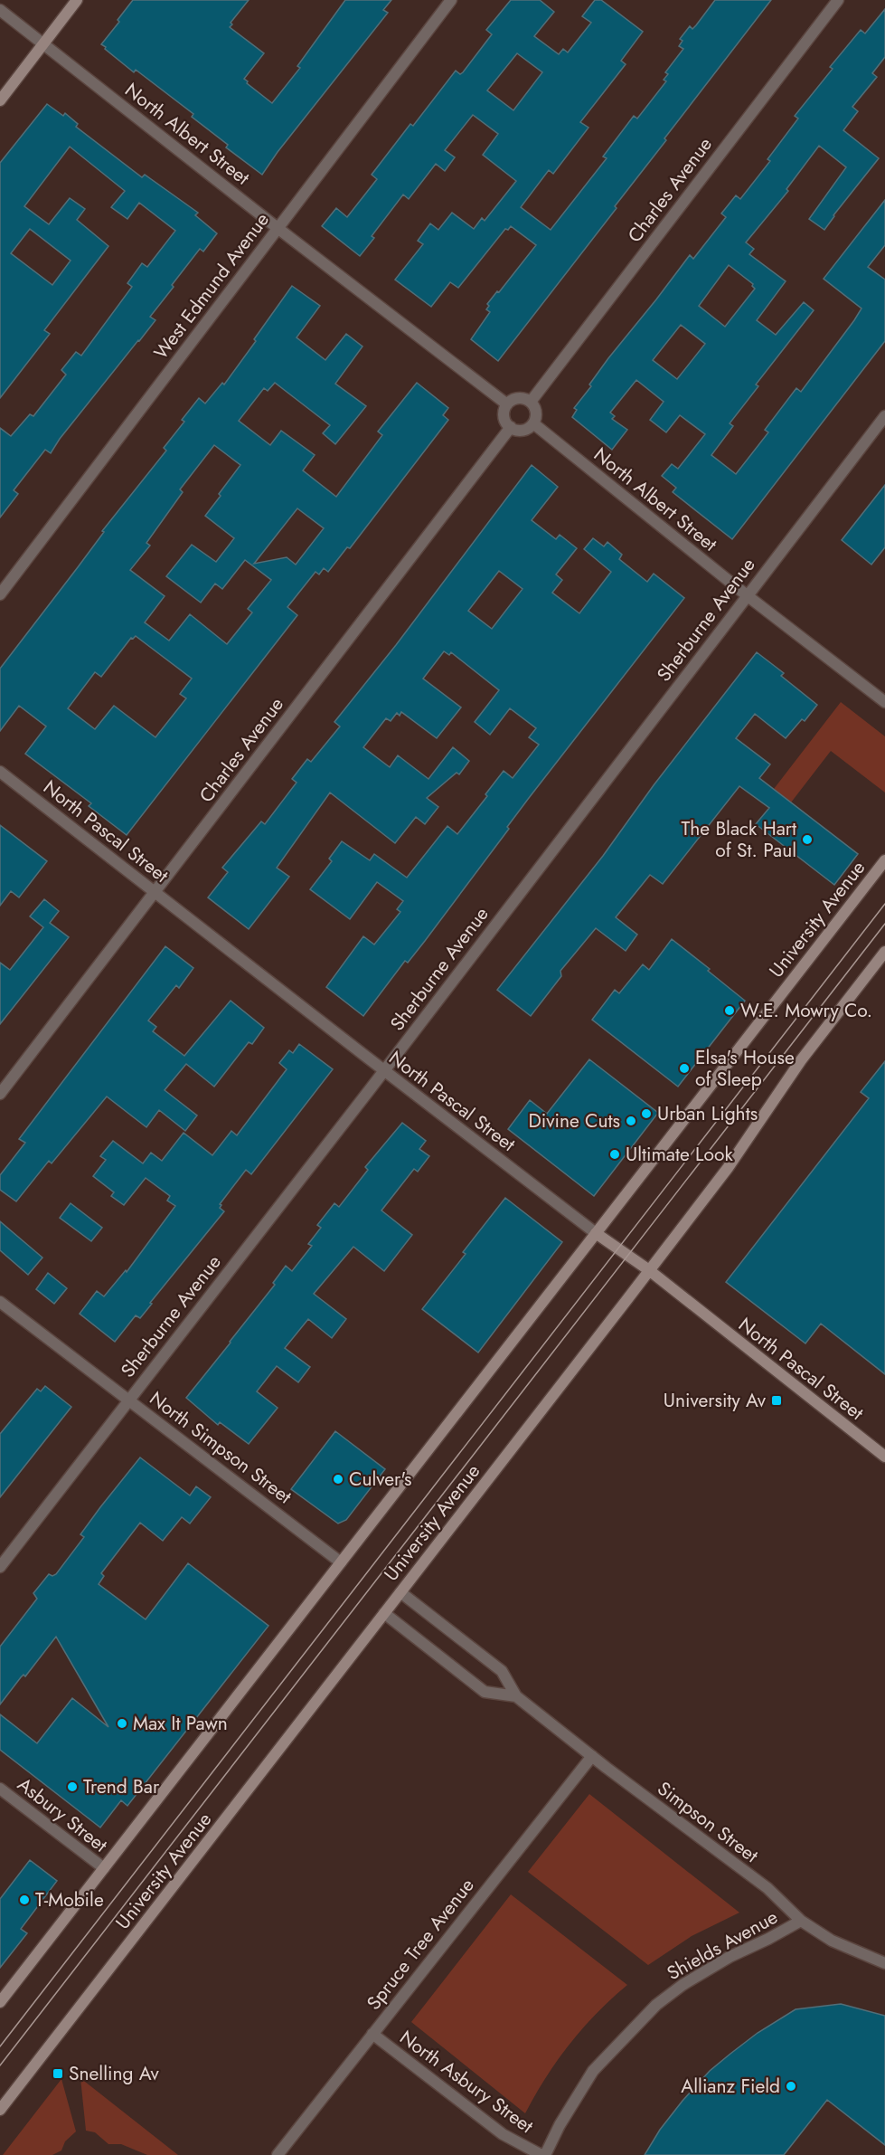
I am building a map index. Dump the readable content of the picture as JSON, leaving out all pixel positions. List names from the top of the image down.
{
  "streets": {
    "main road": ["North Pascal Street", "University Avenue"],
    "street": [
      "North Albert Street",
      "Charles Avenue",
      "West Edmund Avenue",
      "Sherburne Avenue",
      "North Simpson Street",
      "Asbury Street",
      "Simpson Street",
      "Spruce Tree Avenue",
      "Shields Avenue",
      "North Asbury Street"
    ]
  },
  "crossings": [
    ["North Albert Street", "Charles Avenue"],
    ["North Albert Street", "West Edmund Avenue"],
    ["North Albert Street", "Sherburne Avenue"],
    ["Charles Avenue", "North Pascal Street"],
    ["Sherburne Avenue", "North Pascal Street"],
    ["Sherburne Avenue", "North Simpson Street"],
    ["North Pascal Street", "University Avenue"],
    ["University Avenue", "North Simpson Street"],
    ["University Avenue", "Asbury Street"],
    ["University Avenue", "Simpson Street"],
    ["Simpson Street", "Spruce Tree Avenue"],
    ["Simpson Street", "Shields Avenue"],
    ["Spruce Tree Avenue", "North Asbury Street"],
    ["Shields Avenue", "North Asbury Street"]
  ],
  "places": {
    "other": [
      "The Black Hart of St. Paul",
      "W.E. Mowry Co.",
      "Elsa's House of Sleep",
      "Urban Lights",
      "Divine Cuts",
      "Ultimate Look",
      "Culver's",
      "Max It Pawn",
      "Trend Bar",
      "T-Mobile",
      "Allianz Field"
    ],
    "transit": ["University Av", "Snelling Av"]
  }
}
